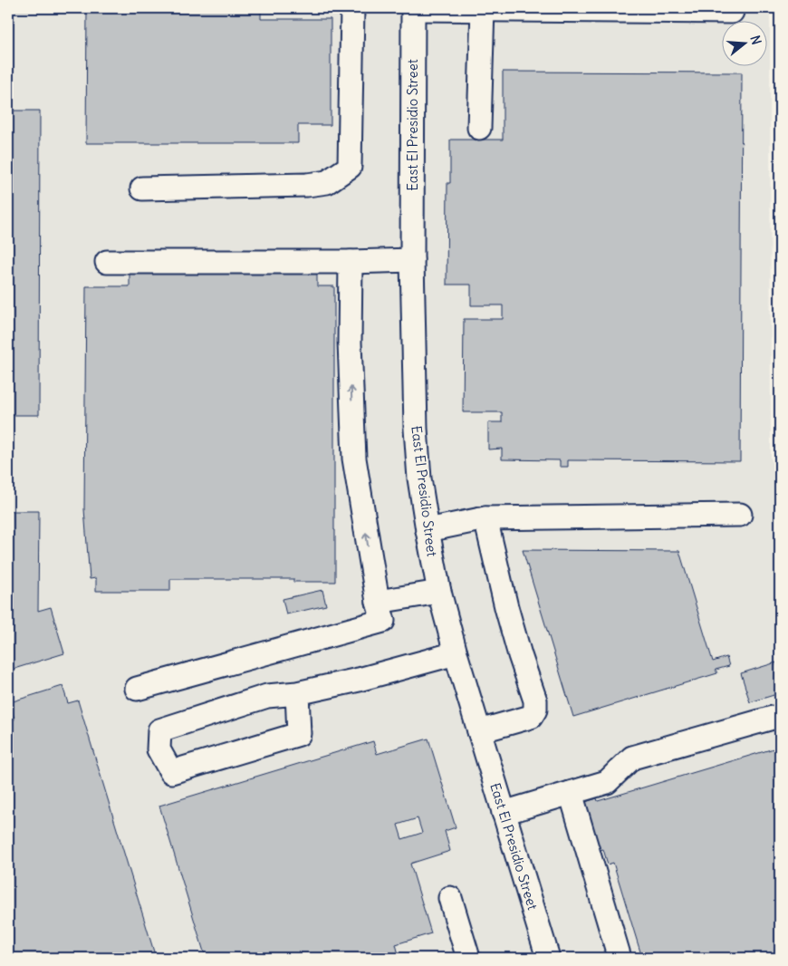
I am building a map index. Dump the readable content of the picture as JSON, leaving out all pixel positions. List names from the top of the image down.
{
  "streets": {
    "street": ["East El Presidio Street"]
  },
  "north": "right"
}
